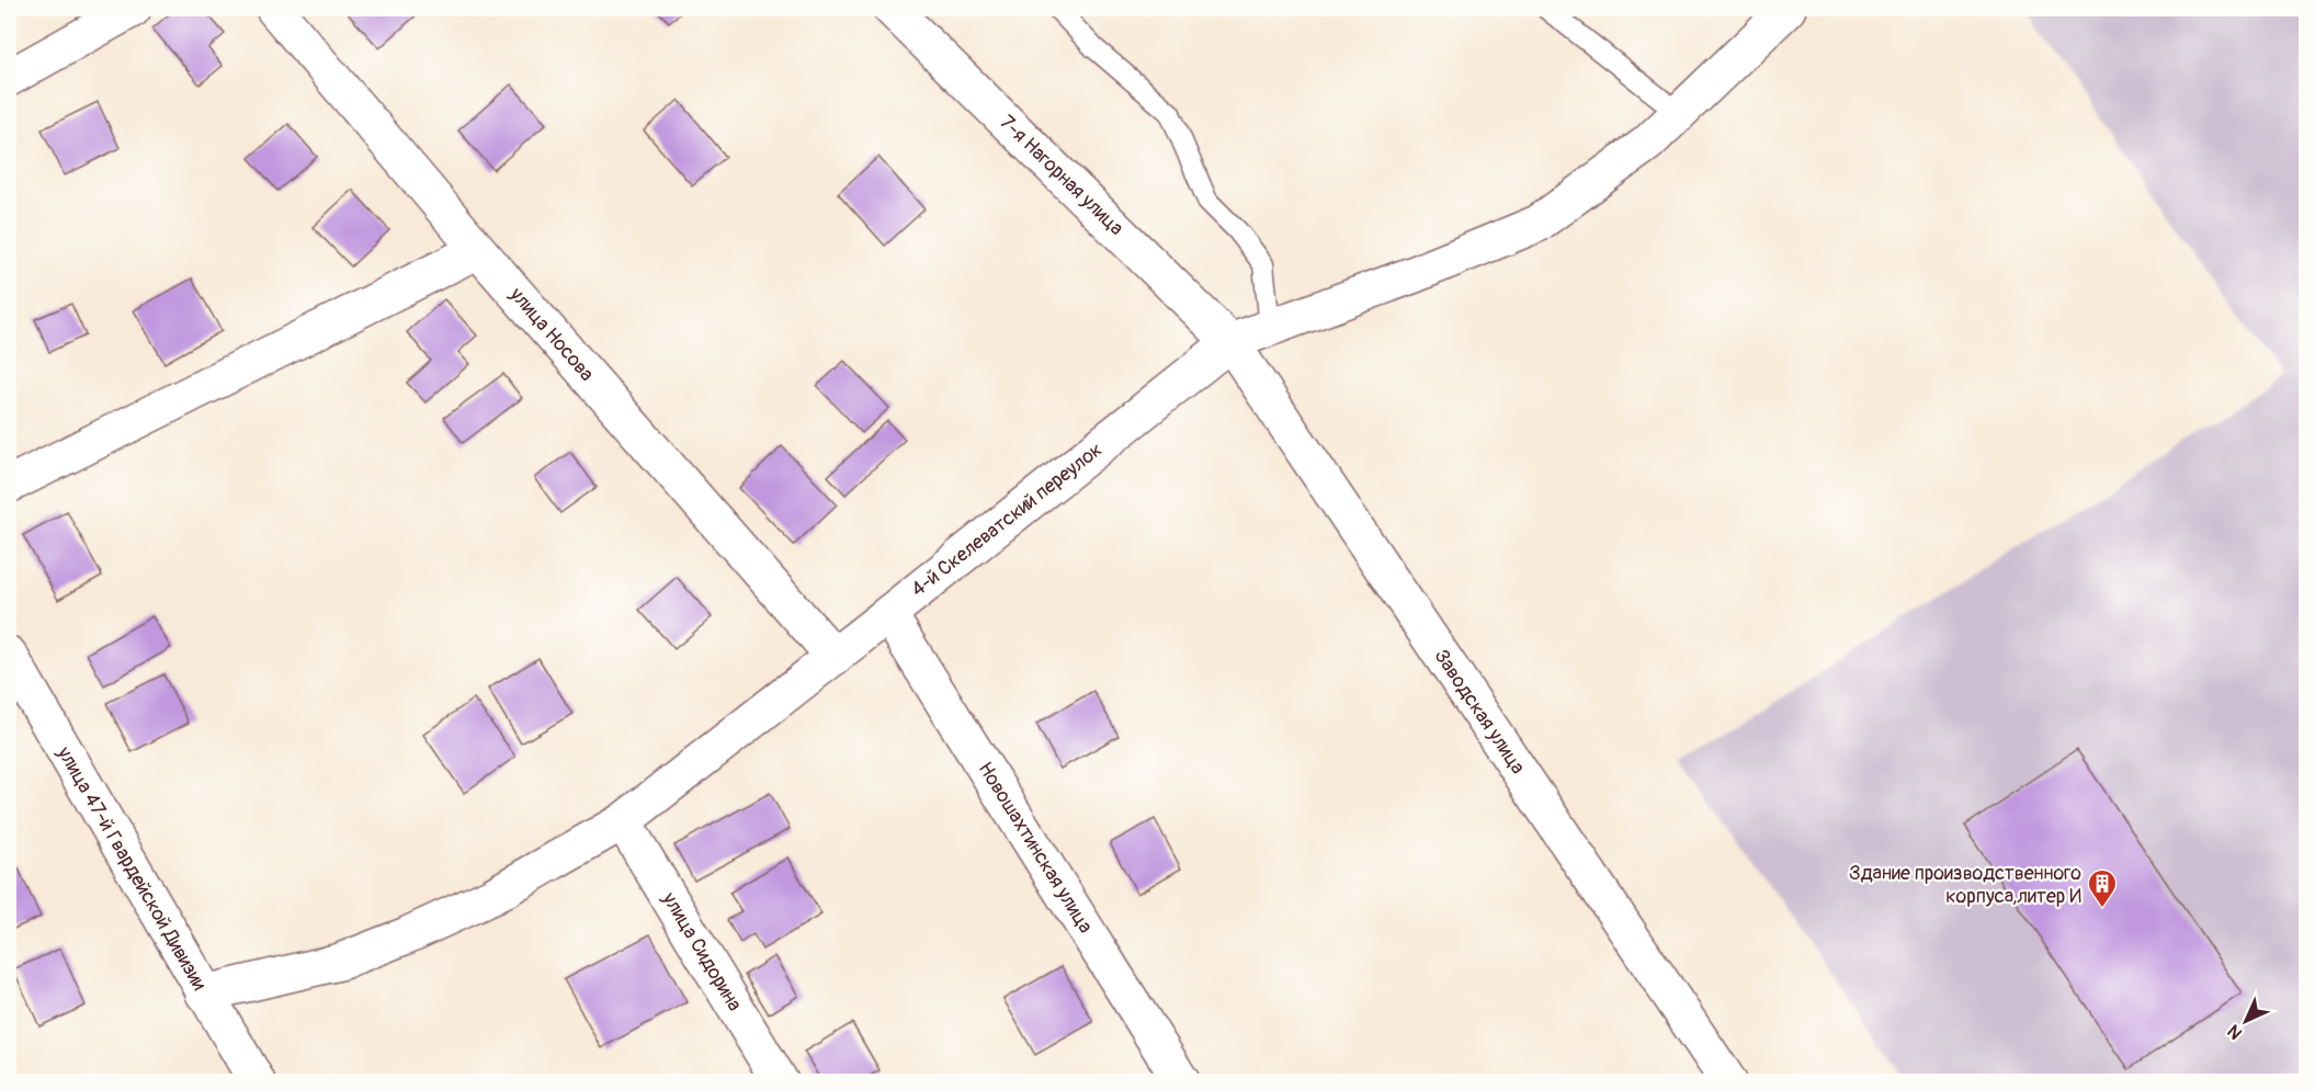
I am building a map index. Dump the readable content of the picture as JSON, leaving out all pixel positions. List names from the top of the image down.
{
  "streets": {
    "street": [
      "7-я Нагорная улица",
      "улица Носова",
      "4-й Скелеватский переулок",
      "Заводская улица",
      "Новошахтинская улица",
      "улица 47-й Гвардейской Дивизии",
      "улица Сидорина"
    ]
  },
  "crossings": [
    ["7-я Нагорная улица", "4-й Скелеватский переулок"],
    ["7-я Нагорная улица", "Заводская улица"],
    ["улица Носова", "4-й Скелеватский переулок"],
    ["4-й Скелеватский переулок", "Заводская улица"],
    ["4-й Скелеватский переулок", "Новошахтинская улица"],
    ["4-й Скелеватский переулок", "улица 47-й Гвардейской Дивизии"],
    ["4-й Скелеватский переулок", "улица Сидорина"]
  ],
  "places": {
    "building": ["Здание производственного корпуса,литер И"]
  },
  "north": "bottom left"
}
